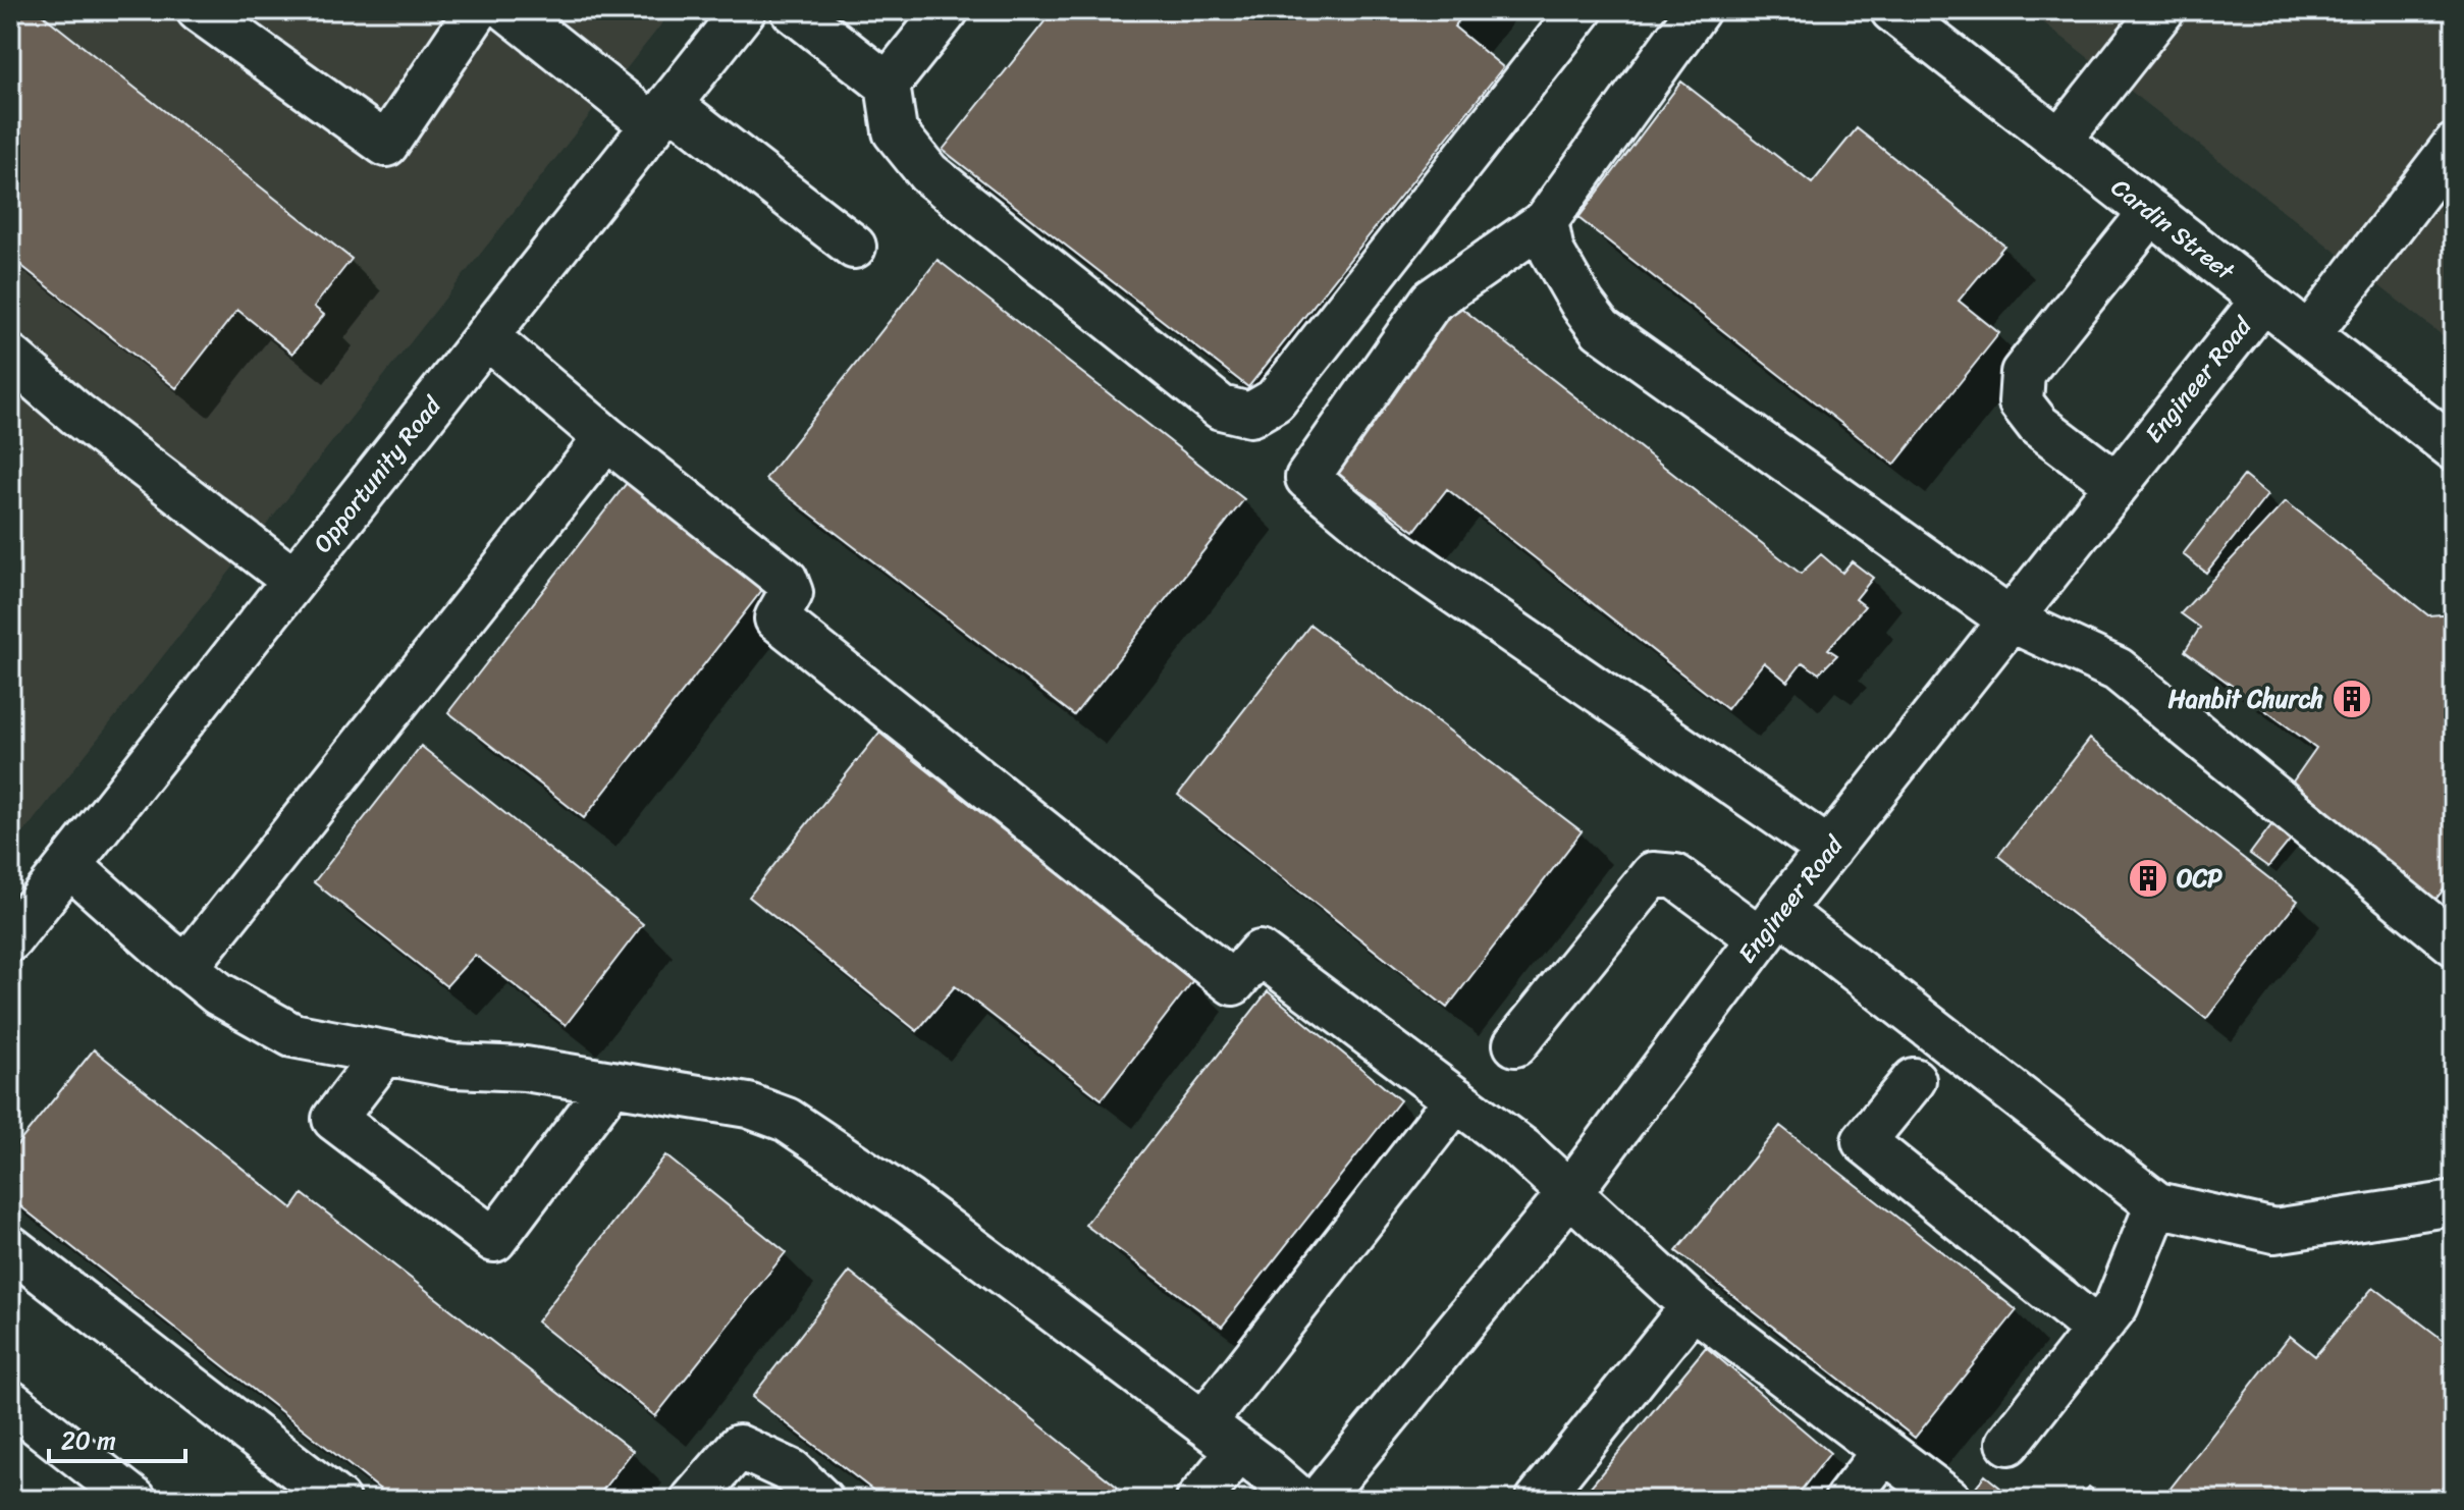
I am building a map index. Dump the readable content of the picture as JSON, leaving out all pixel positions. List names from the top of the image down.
{
  "streets": {
    "street": ["Cardin Street", "Engineer Road", "Opportunity Road"]
  },
  "crossings": [
    ["Cardin Street", "Engineer Road"]
  ],
  "places": {
    "building": ["Hanbit Church", "OCP"]
  },
  "scale_bar": "20 m"
}
